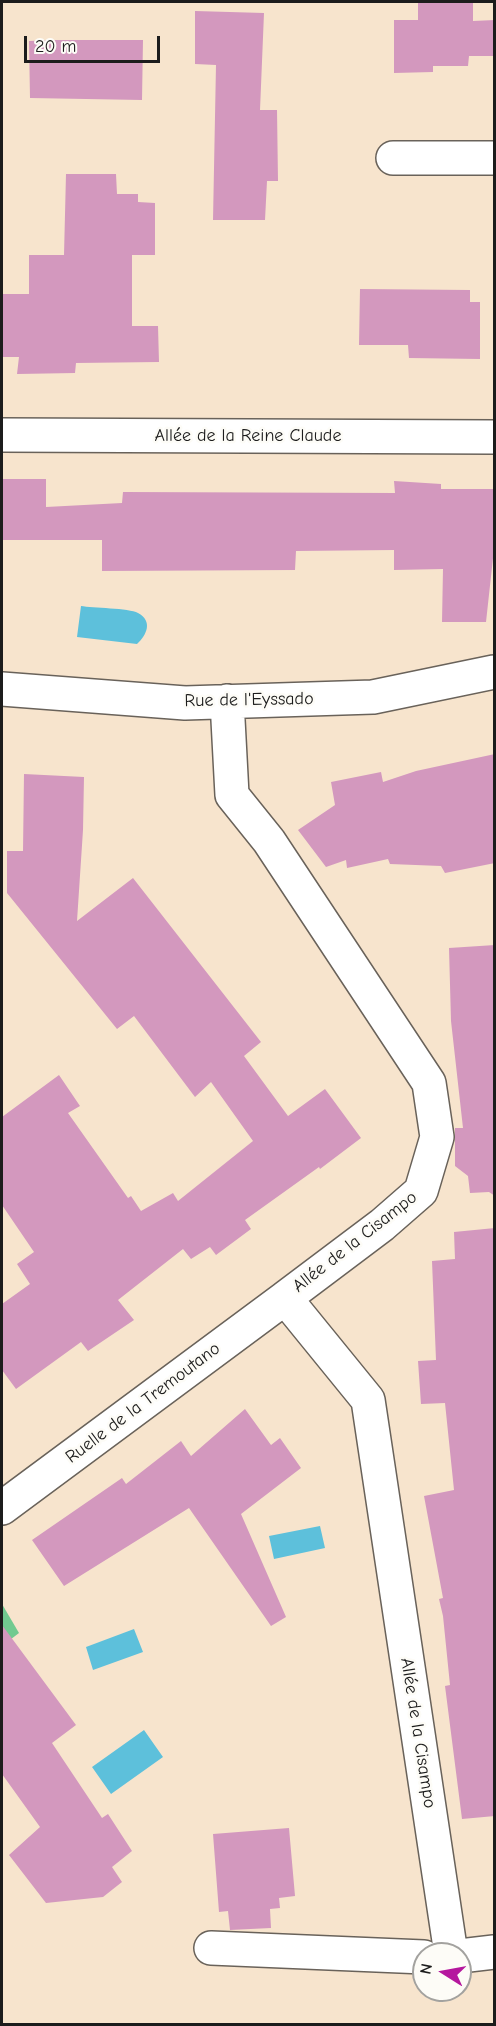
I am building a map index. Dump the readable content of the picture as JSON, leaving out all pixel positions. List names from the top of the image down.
{
  "streets": {
    "street": [
      "Allée de la Reine Claude",
      "Rue de l'Eyssado",
      "Allée de la Cisampo",
      "Ruelle de la Tremoutano"
    ]
  },
  "crossings": [
    ["Rue de l'Eyssado", "Allée de la Cisampo"],
    ["Allée de la Cisampo", "Ruelle de la Tremoutano"]
  ],
  "scale_bar": "20 m",
  "north": "left"
}
